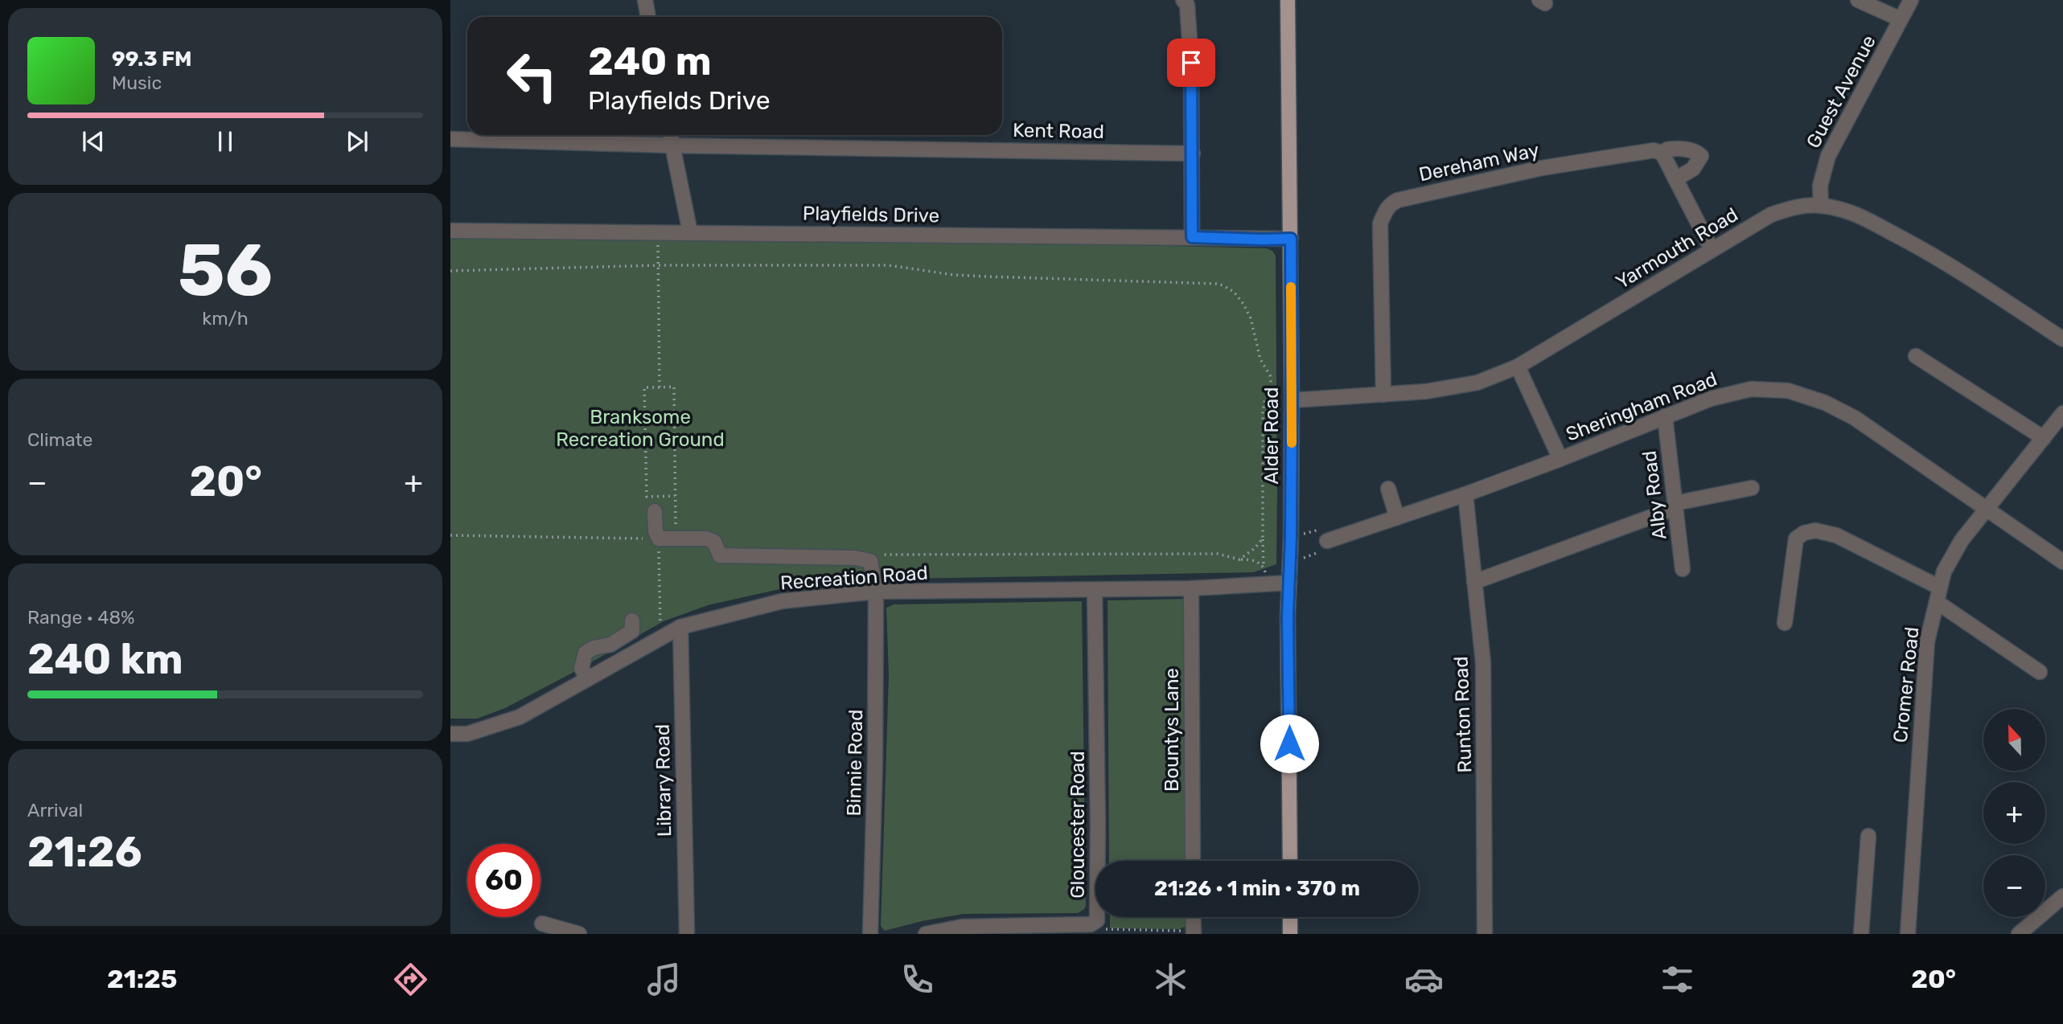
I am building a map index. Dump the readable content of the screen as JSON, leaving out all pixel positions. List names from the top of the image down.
{
  "streets": {
    "main road": ["Alder Road"],
    "street": [
      "Guest Avenue",
      "Kent Road",
      "Dereham Way",
      "Playfields Drive",
      "Yarmouth Road",
      "Sheringham Road",
      "Alby Road",
      "Recreation Road",
      "Cromer Road",
      "Runton Road",
      "Bountys Lane",
      "Binnie Road",
      "Library Road",
      "Gloucester Road"
    ]
  },
  "crossings": [
    ["Guest Avenue", "Yarmouth Road"],
    ["Dereham Way", "Yarmouth Road"],
    ["Playfields Drive", "Alder Road"],
    ["Yarmouth Road", "Alder Road"],
    ["Sheringham Road", "Alby Road"],
    ["Sheringham Road", "Cromer Road"],
    ["Sheringham Road", "Runton Road"],
    ["Alder Road", "Recreation Road"],
    ["Recreation Road", "Bountys Lane"],
    ["Recreation Road", "Binnie Road"],
    ["Recreation Road", "Library Road"],
    ["Recreation Road", "Gloucester Road"]
  ],
  "parks": ["Branksome Recreation Ground"],
  "north": "top",
  "page": {
    "turn": ["240 m", "Playfields Drive"],
    "song": ["99.3 FM", "Music"],
    "tile": [
      ["56", "km/h"],
      "Climate",
      ["Range · 48%", "240 km"],
      ["Arrival", "21:26"]
    ],
    "heat": ["−", "20°", "+"],
    "map_buttons": ["+", "−"],
    "limit": "60",
    "trip": "21:26 · 1 min · 370 m",
    "tabs": ["21:25", "20°"]
  }
}
